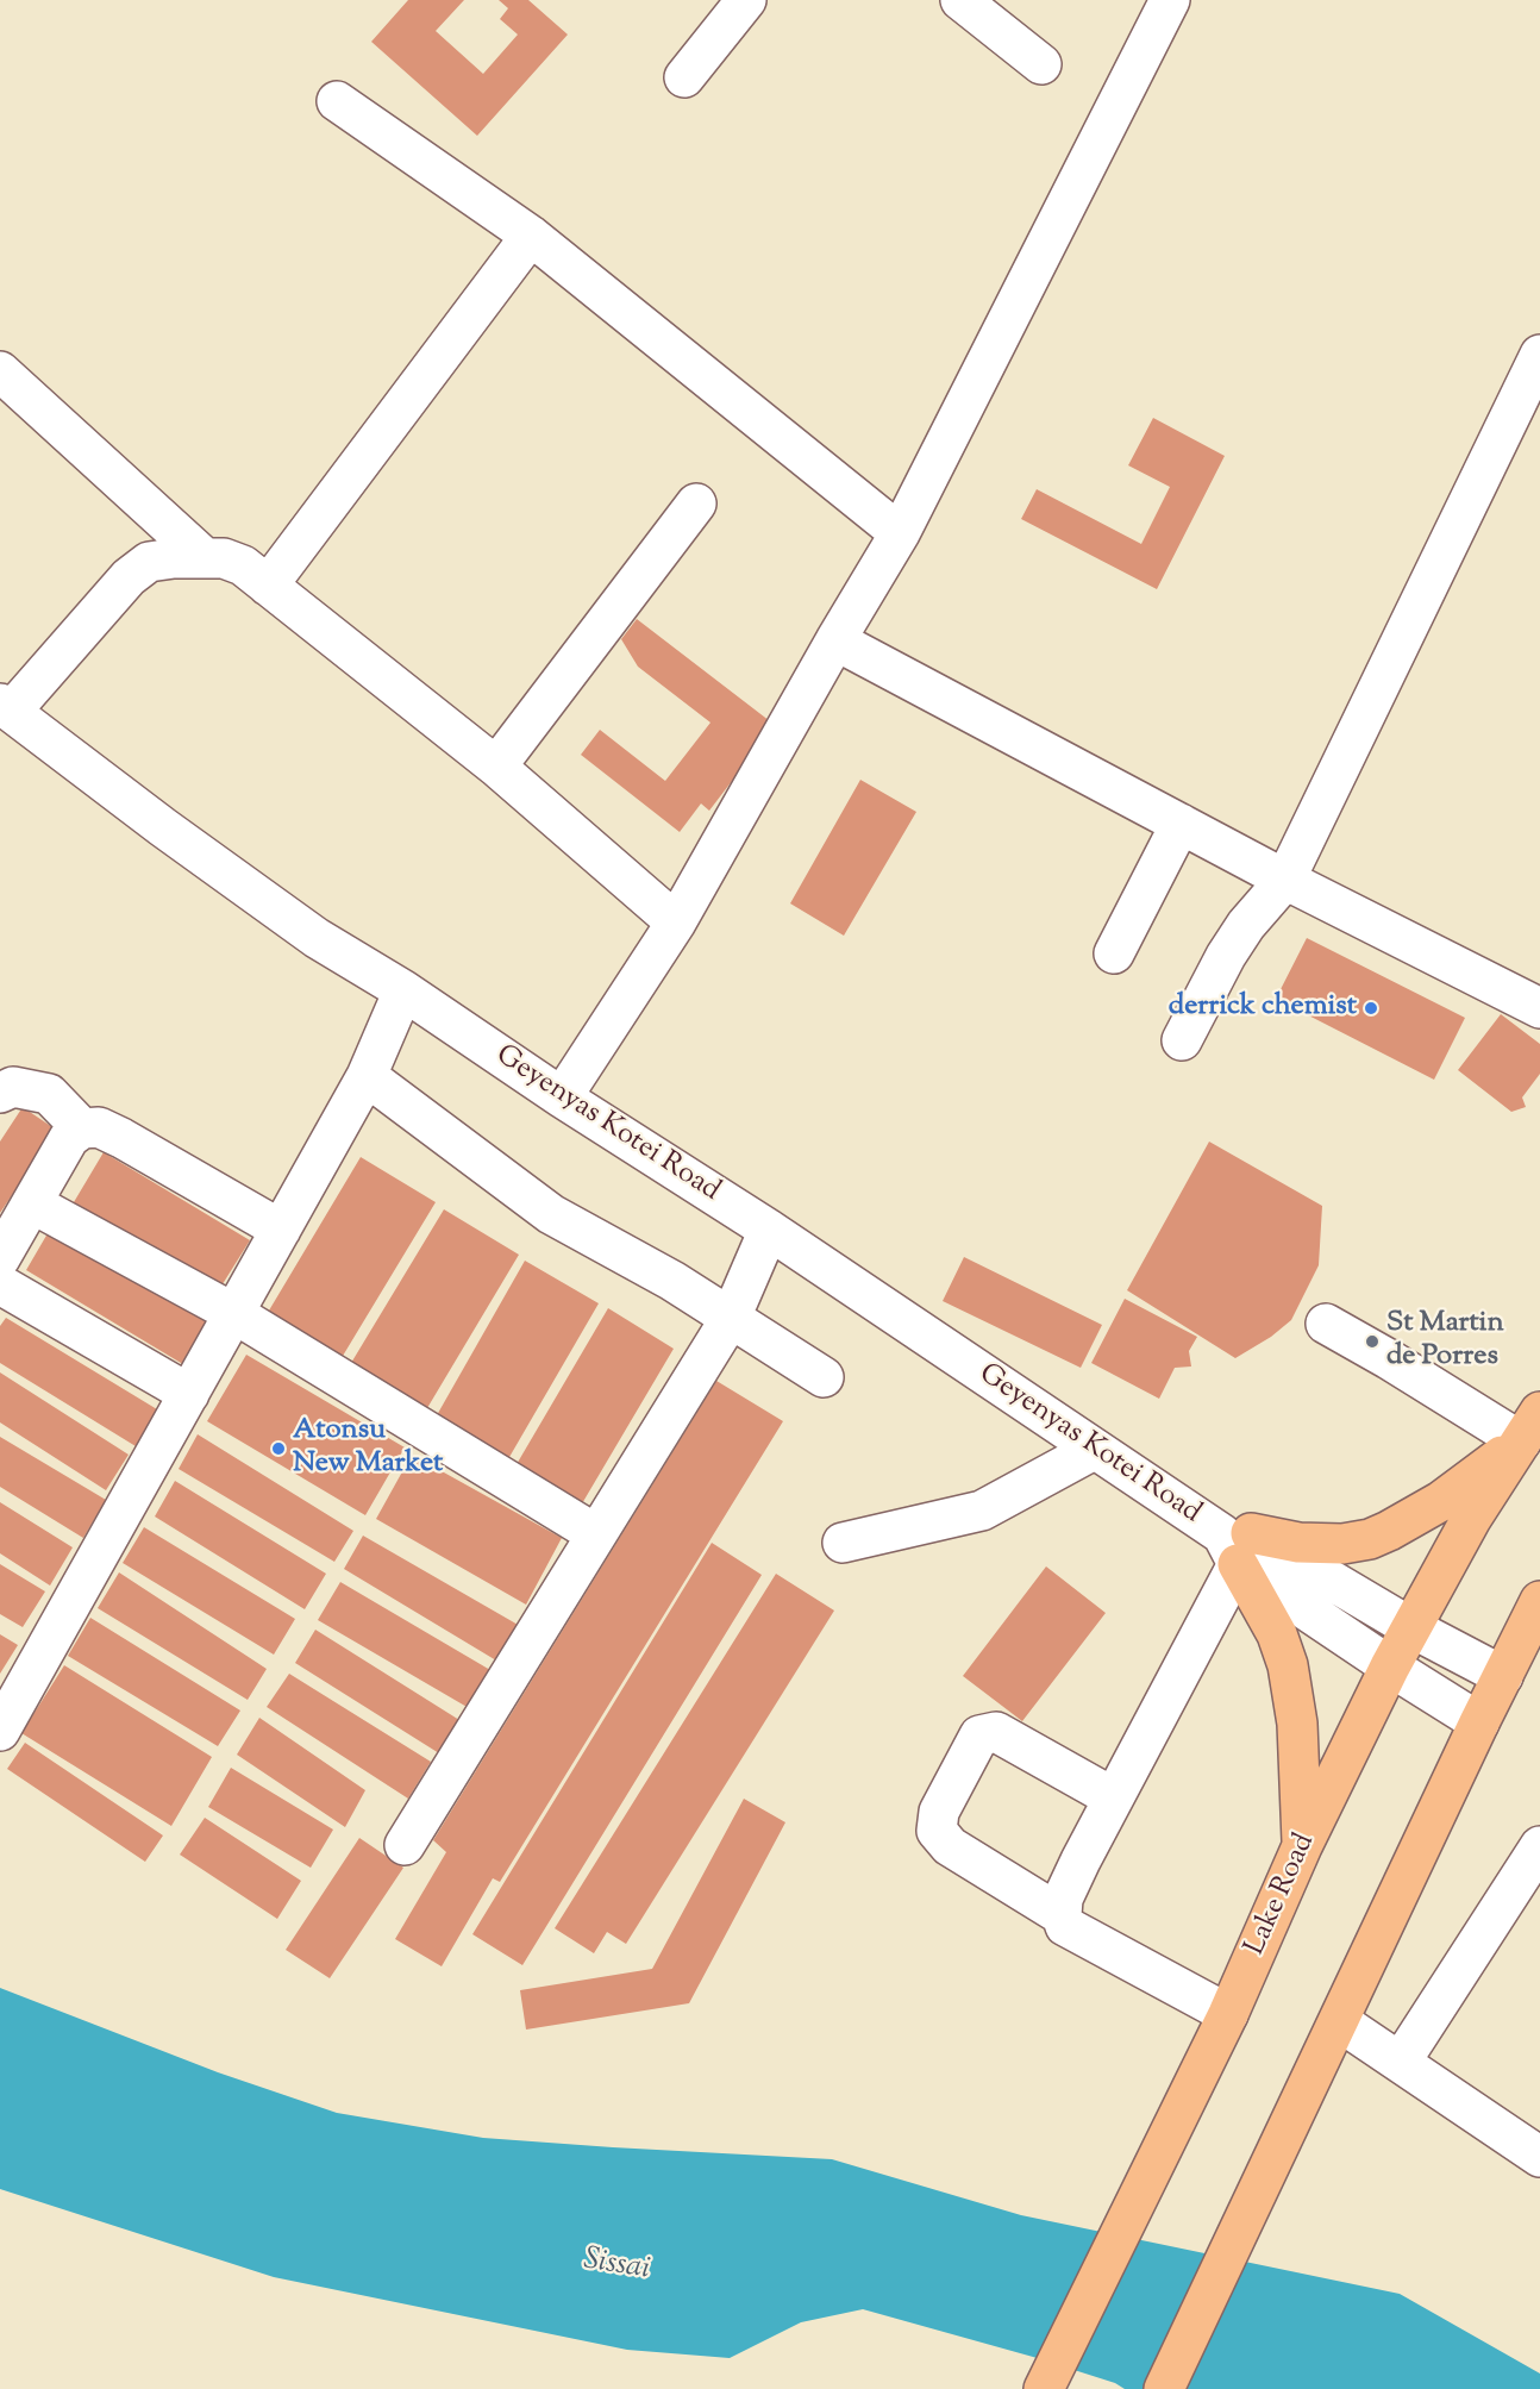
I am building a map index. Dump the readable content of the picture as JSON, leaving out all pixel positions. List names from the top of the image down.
{
  "streets": {
    "main road": ["Lake Road"],
    "street": ["Geyenyas Kotei Road"]
  },
  "water": ["Sissai"],
  "places": ["derrick chemist", "St Martin de Porres", "Atonsu New Market"]
}
